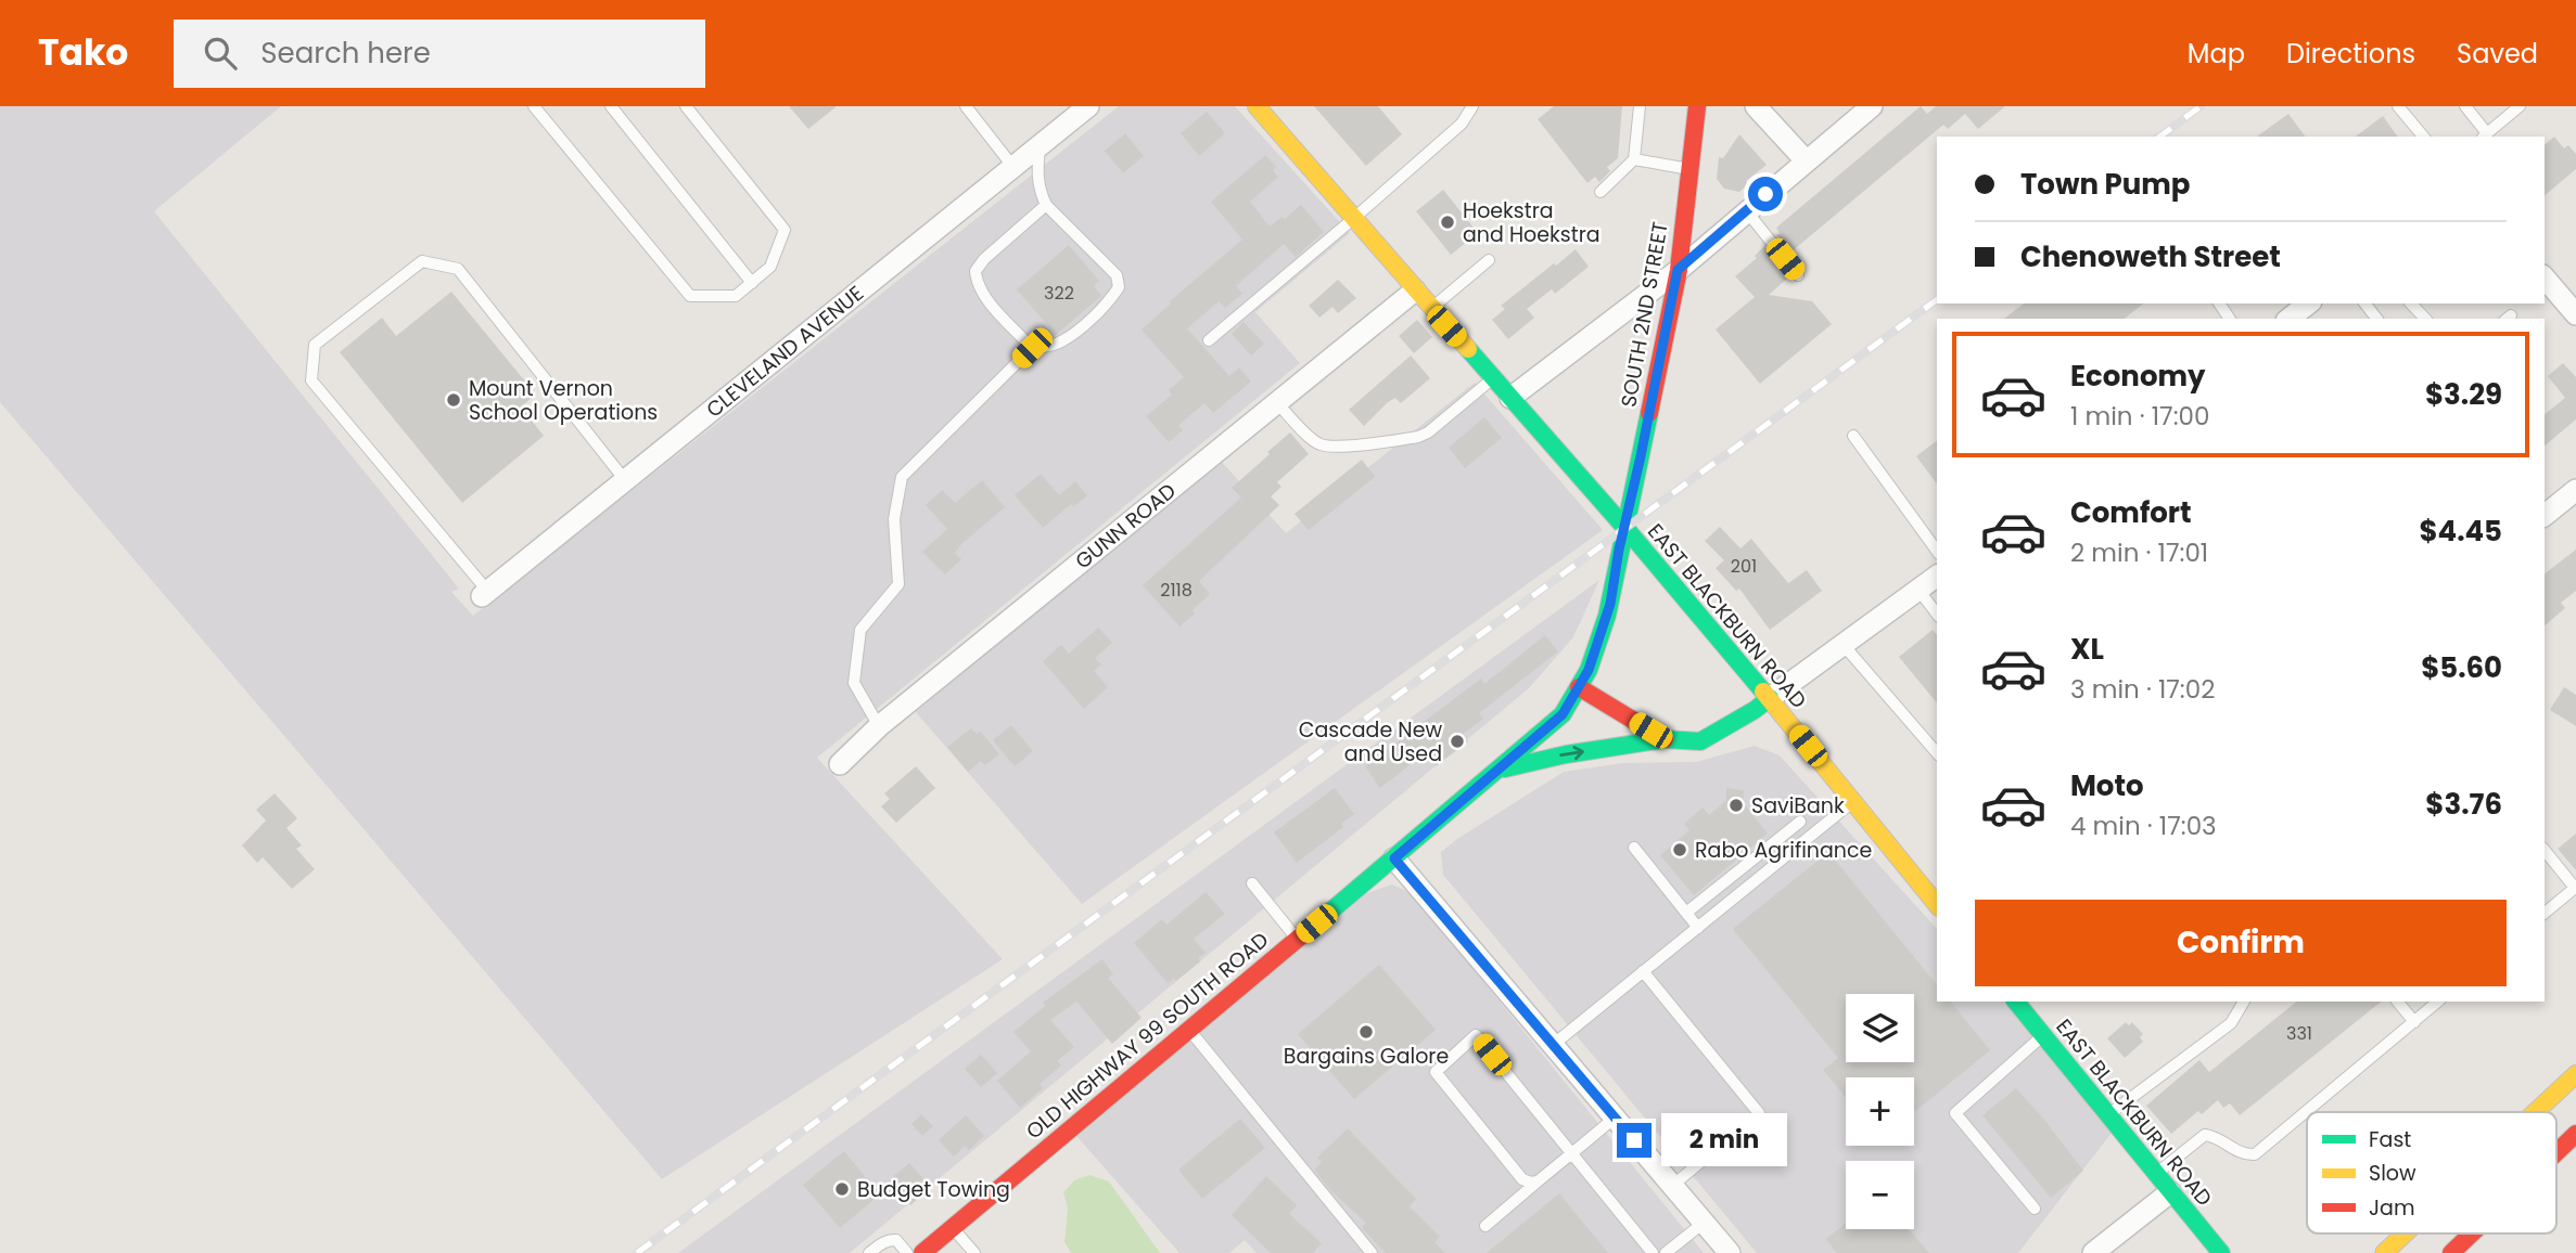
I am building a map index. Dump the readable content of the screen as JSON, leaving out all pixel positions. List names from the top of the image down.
{
  "streets": {
    "main road": ["SOUTH 2ND STREET", "EAST BLACKBURN ROAD", "OLD HIGHWAY 99 SOUTH ROAD"],
    "street": ["CLEVELAND AVENUE", "GUNN ROAD"]
  },
  "crossings": [
    ["SOUTH 2ND STREET", "EAST BLACKBURN ROAD"],
    ["SOUTH 2ND STREET", "OLD HIGHWAY 99 SOUTH ROAD"],
    ["GUNN ROAD", "EAST BLACKBURN ROAD"],
    ["EAST BLACKBURN ROAD", "OLD HIGHWAY 99 SOUTH ROAD"]
  ],
  "places": [
    "Hoekstra and Hoekstra",
    "Mount Vernon School Operations",
    "Cascade New and Used",
    "SaviBank",
    "Rabo Agrifinance",
    "Bargains Galore",
    "Budget Towing"
  ],
  "house_numbers": [
    "322",
    "201",
    "2118",
    "331"
  ],
  "legend": ["Fast", "Slow", "Jam"],
  "page": {
    "header": "Tako",
    "search": "Search here",
    "nav": ["Map", "Directions", "Saved"],
    "banner": ["Town Pump", "Chenoweth Street"],
    "list": [
      {
        "name": "Economy",
        "note": "1 min · 17:00",
        "value": "$3.29"
      },
      {
        "name": "Comfort",
        "note": "2 min · 17:01",
        "value": "$4.45"
      },
      {
        "name": "XL",
        "note": "3 min · 17:02",
        "value": "$5.60"
      },
      {
        "name": "Moto",
        "note": "4 min · 17:03",
        "value": "$3.76"
      }
    ],
    "buttons": "Confirm",
    "map_buttons": ["+", "−"],
    "bubble": "2 min"
  }
}
